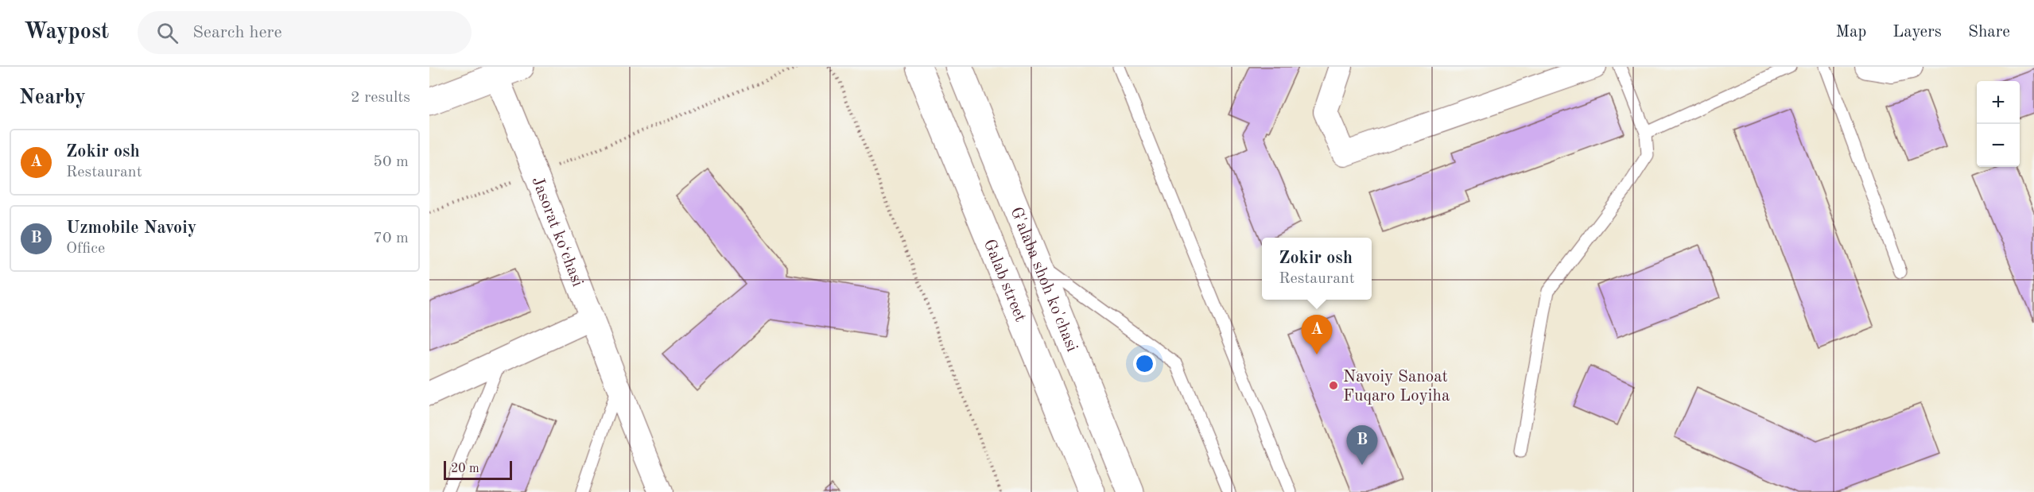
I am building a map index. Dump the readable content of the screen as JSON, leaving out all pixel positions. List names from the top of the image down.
{
  "streets": {
    "main road": ["G'alaba shoh ko'chasi", "Galab street"],
    "street": ["Jasorat ko‘chasi"]
  },
  "places": ["Navoiy Sanoat Fuqaro Loyiha"],
  "scale_bar": "20 m",
  "page": {
    "header": "Waypost",
    "search": "Search here",
    "nav": ["Map", "Layers", "Share"],
    "heading": ["Nearby", "2 results"],
    "map_buttons": ["+", "−"],
    "list": [
      {
        "mark": "A",
        "name": "Zokir osh",
        "note": "Restaurant",
        "value": "50 m"
      },
      {
        "mark": "B",
        "name": "Uzmobile Navoiy",
        "note": "Office",
        "value": "70 m"
      }
    ],
    "popup": ["Zokir osh", "Restaurant"],
    "pins": ["A", "B"],
    "scale": "20 m"
  }
}
